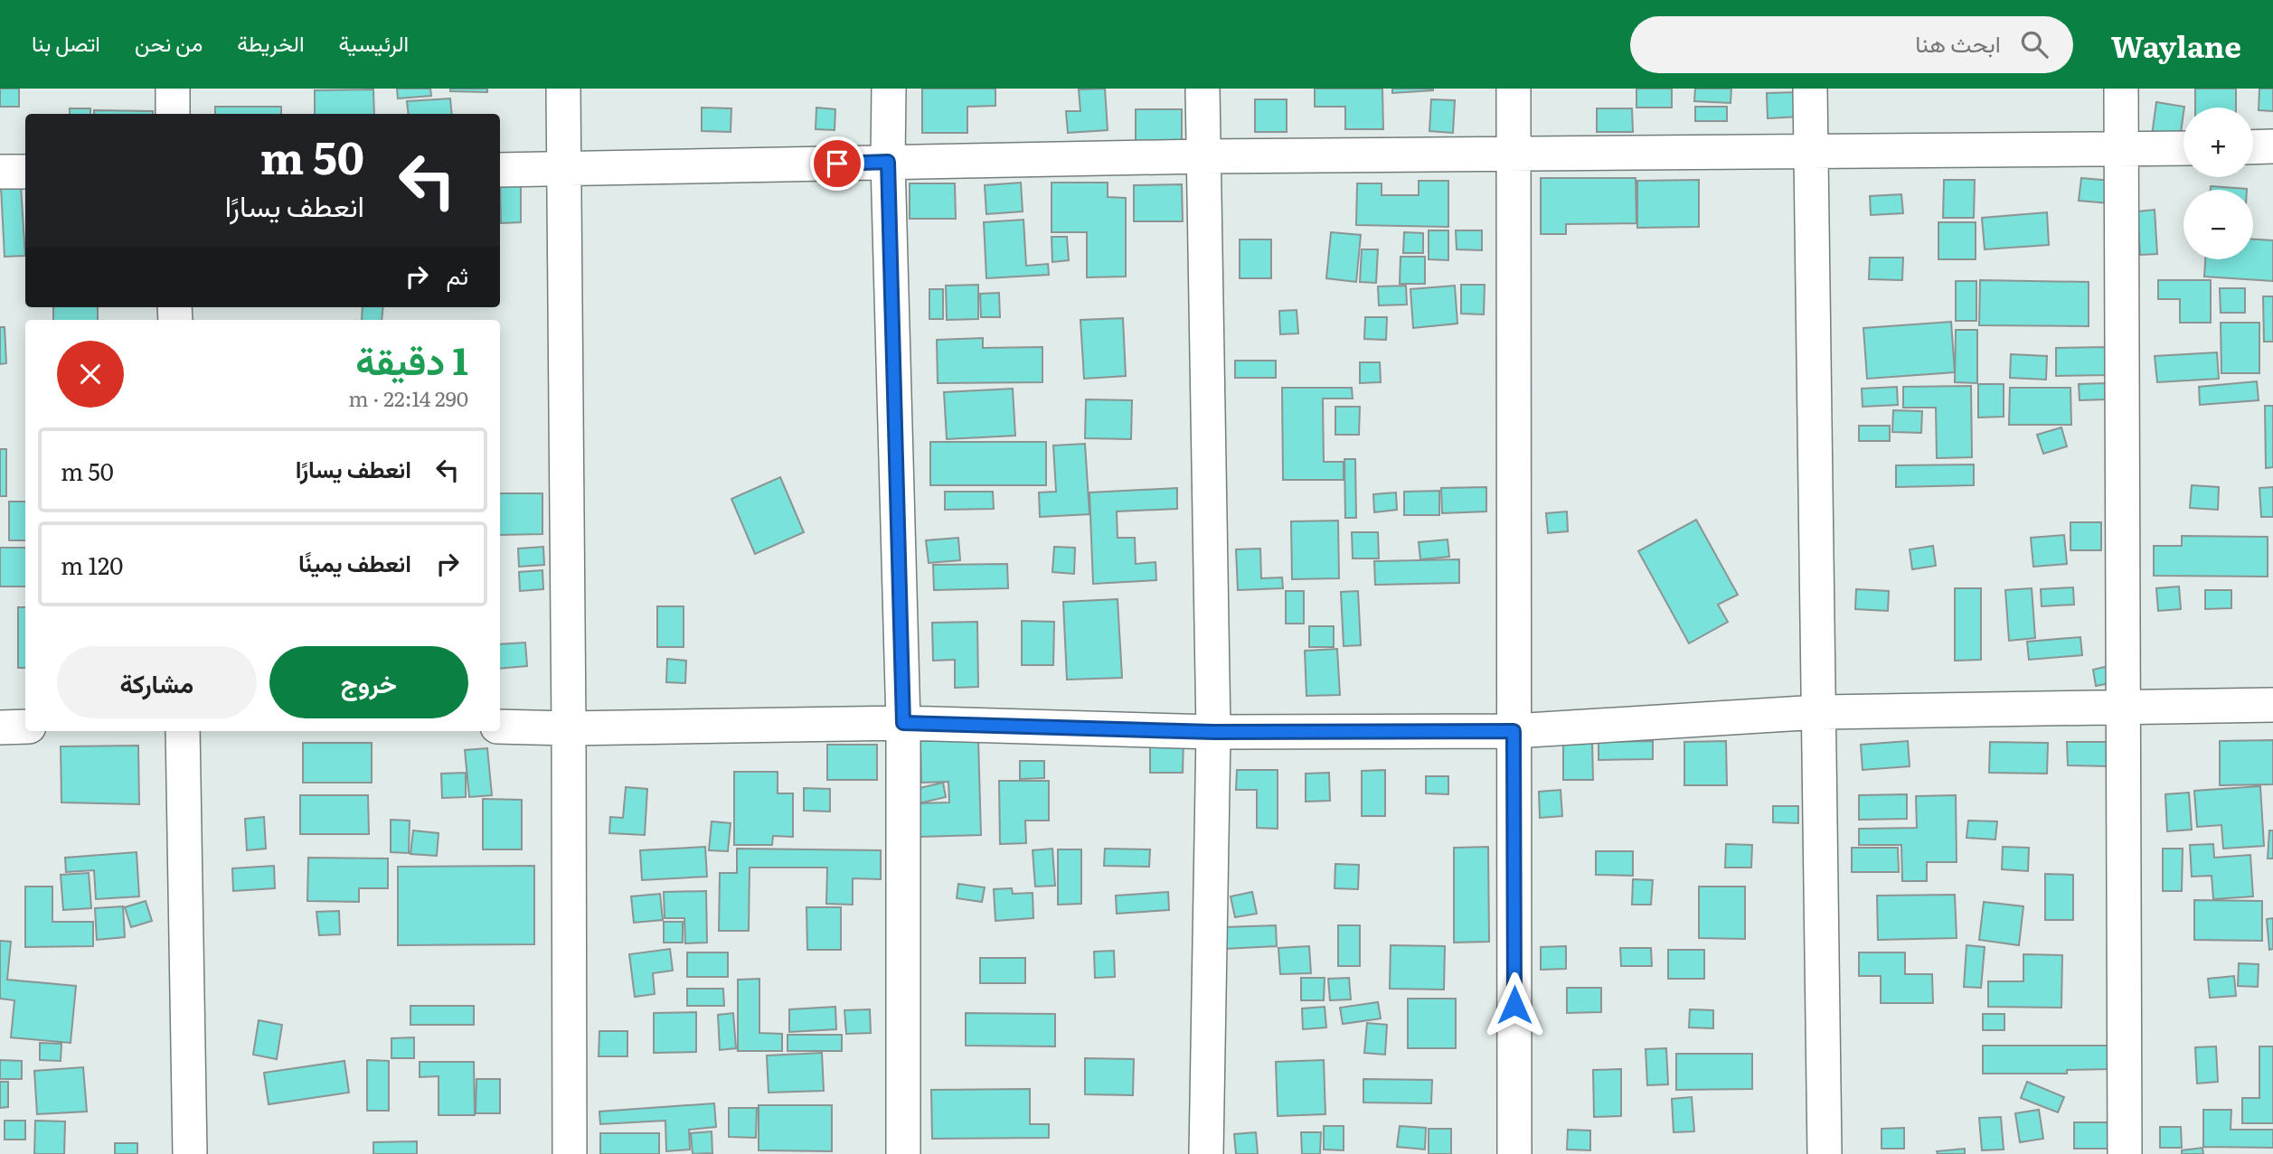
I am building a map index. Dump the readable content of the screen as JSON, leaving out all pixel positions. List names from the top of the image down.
{
  "page": {
    "header": "Waylane",
    "search": "ابحث هنا",
    "nav": [
      "الرئيسية",
      "الخريطة",
      "من نحن",
      "اتصل بنا"
    ],
    "map_buttons": ["+", "−"],
    "turn": ["50 m", "انعطف يسارًا"],
    "then": "ثم",
    "heading": ["1 دقيقة", "290 m · 22:14"],
    "list": [
      {
        "name": "انعطف يسارًا",
        "value": "50 m"
      },
      {
        "name": "انعطف يمينًا",
        "value": "120 m"
      }
    ],
    "buttons": ["خروج", "مشاركة"]
  }
}
